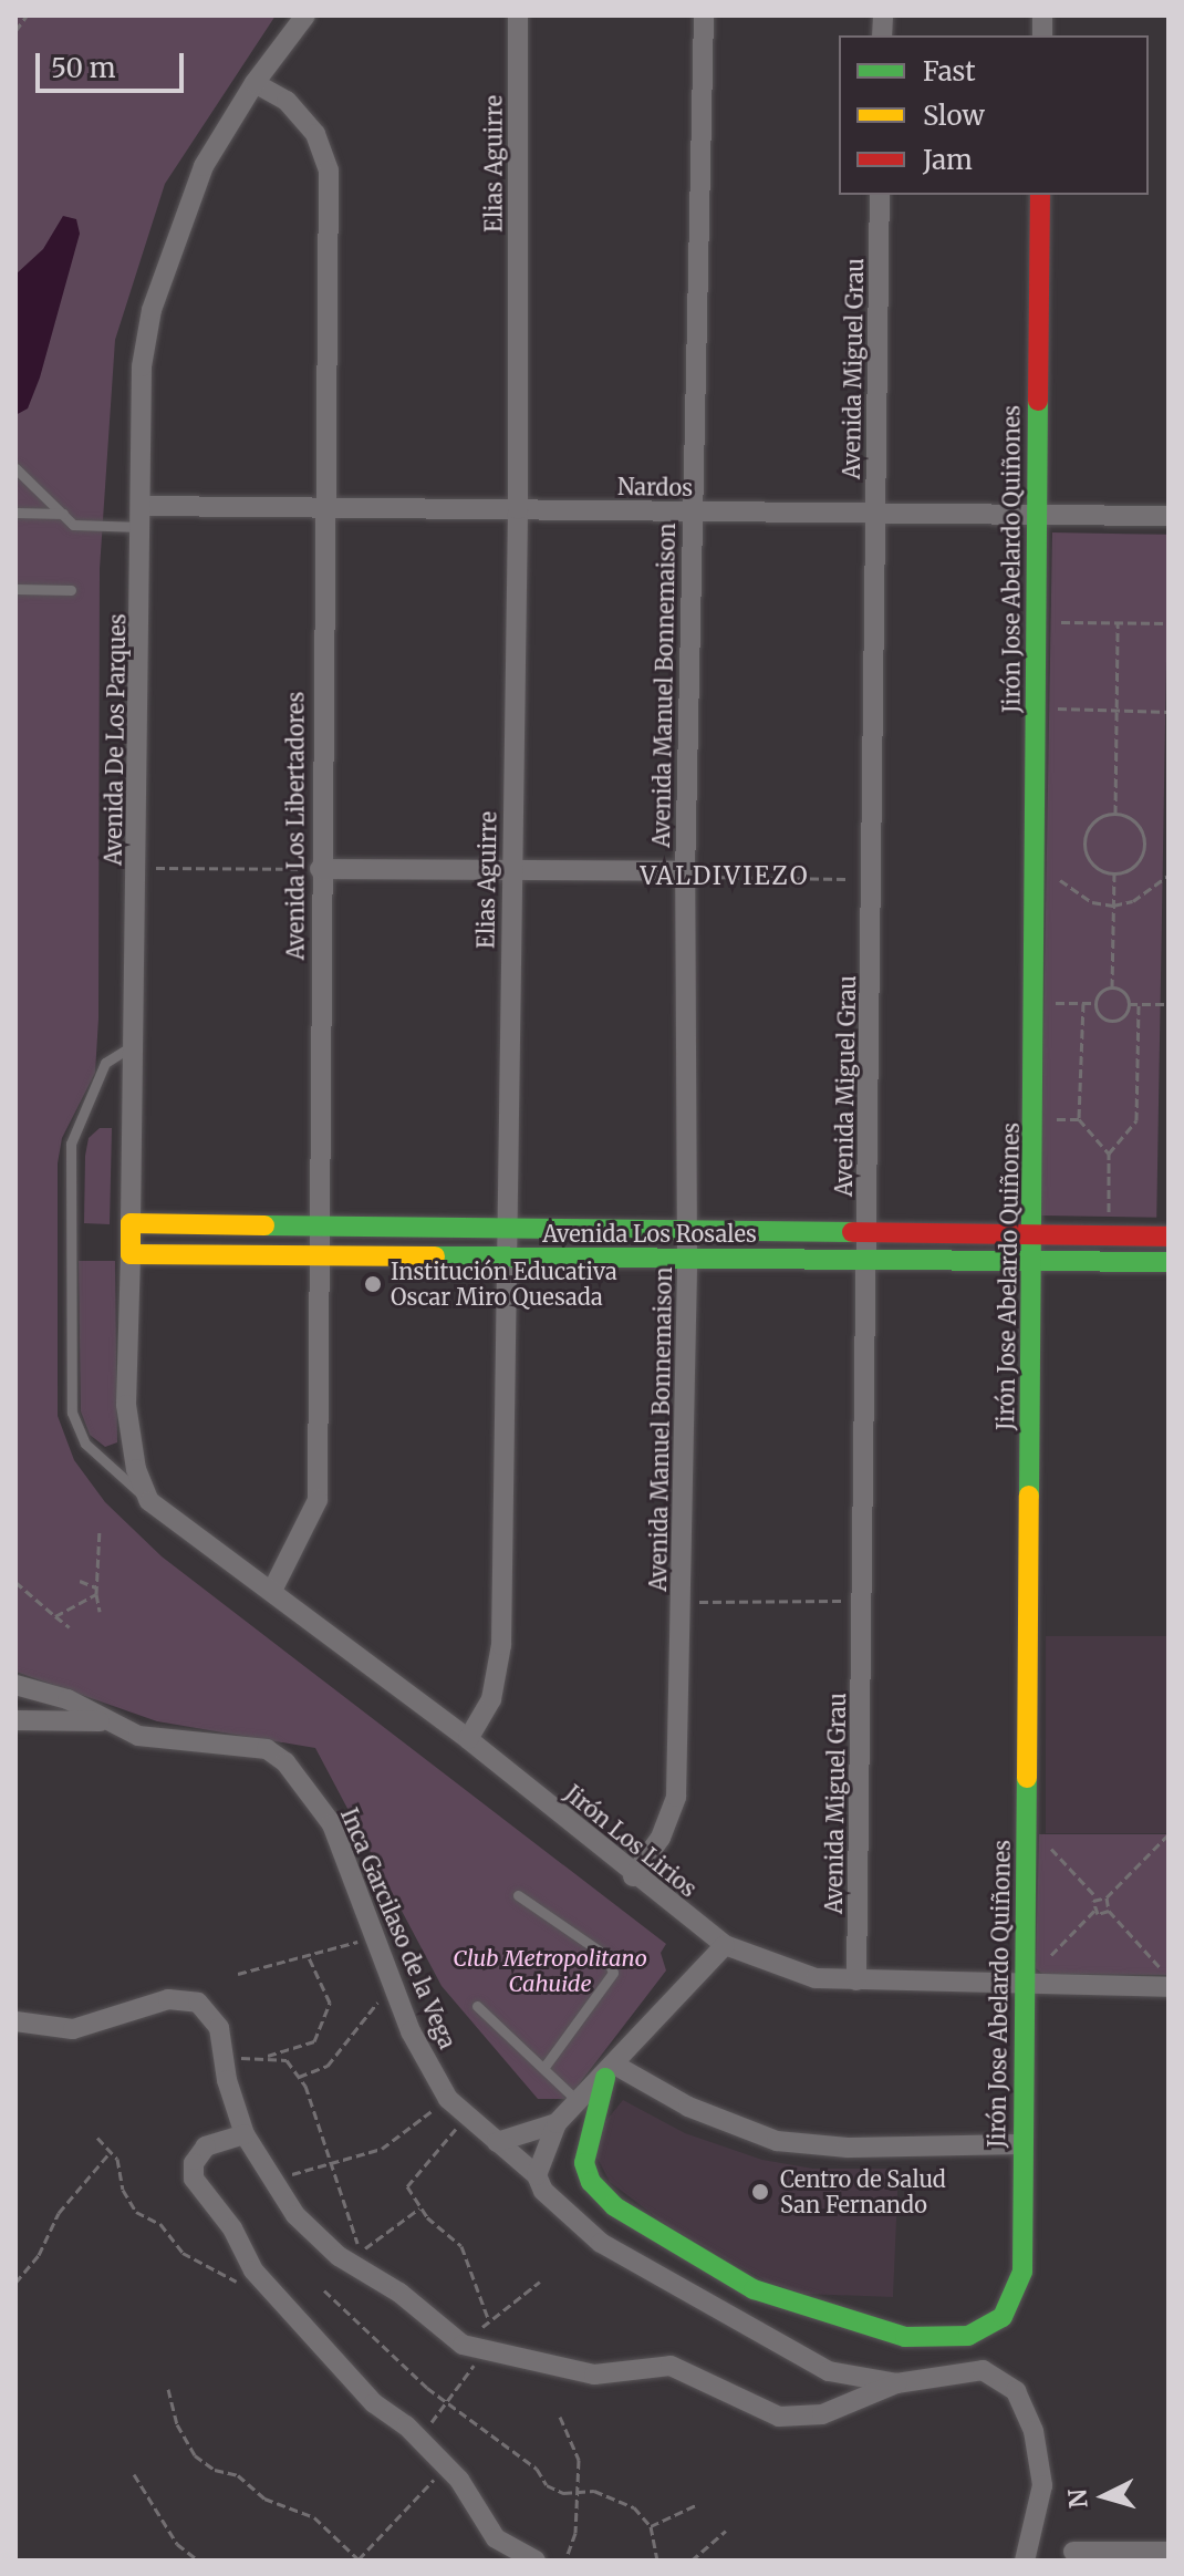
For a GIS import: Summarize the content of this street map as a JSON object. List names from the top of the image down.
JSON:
{
  "streets": {
    "street": [
      "Elias Aguirre",
      "Avenida Miguel Grau",
      "Nardos",
      "Jirón Jose Abelardo Quiñones",
      "Avenida Manuel Bonnemaison",
      "Avenida De Los Parques",
      "Avenida Los Libertadores",
      "Avenida Los Rosales",
      "Jirón Los Lirios",
      "Inca Garcilaso de la Vega"
    ]
  },
  "crossings": [
    ["Elias Aguirre", "Nardos"],
    ["Elias Aguirre", "Avenida Los Rosales"],
    ["Elias Aguirre", "Jirón Los Lirios"],
    ["Avenida Miguel Grau", "Nardos"],
    ["Avenida Miguel Grau", "Avenida Los Rosales"],
    ["Avenida Miguel Grau", "Jirón Los Lirios"],
    ["Nardos", "Jirón Jose Abelardo Quiñones"],
    ["Nardos", "Avenida Manuel Bonnemaison"],
    ["Nardos", "Avenida De Los Parques"],
    ["Nardos", "Avenida Los Libertadores"],
    ["Jirón Jose Abelardo Quiñones", "Avenida Los Rosales"],
    ["Jirón Jose Abelardo Quiñones", "Jirón Los Lirios"],
    ["Avenida Manuel Bonnemaison", "Avenida Los Rosales"],
    ["Avenida Manuel Bonnemaison", "Jirón Los Lirios"],
    ["Avenida De Los Parques", "Avenida Los Libertadores"],
    ["Avenida De Los Parques", "Avenida Los Rosales"],
    ["Avenida De Los Parques", "Jirón Los Lirios"],
    ["Avenida Los Libertadores", "Avenida Los Rosales"],
    ["Avenida Los Libertadores", "Jirón Los Lirios"]
  ],
  "districts": ["VALDIVIEZO"],
  "parks": ["Club Metropolitano Cahuide"],
  "places": ["Institución Educativa Oscar Miro Quesada", "Centro de Salud San Fernando"],
  "legend": ["Fast", "Slow", "Jam"],
  "scale_bar": "50 m",
  "north": "left"
}
